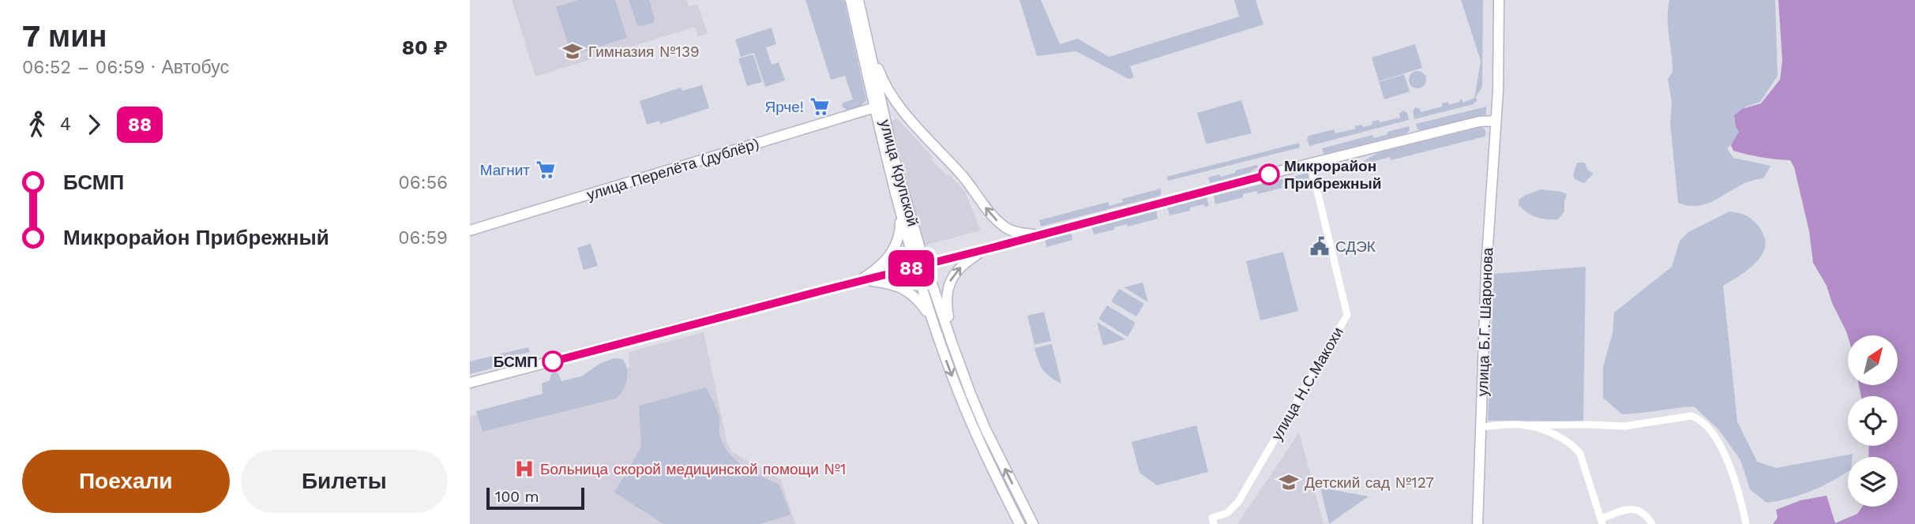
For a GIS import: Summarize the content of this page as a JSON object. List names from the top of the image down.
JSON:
{
  "streets": {
    "main road": ["улица Перелёта (дублёр)", "улица Крупской", "улица Б.Г. Шаронова"],
    "street": ["улица Н.С.Макохи"]
  },
  "crossings": [
    ["улица Перелёта (дублёр)", "улица Крупской"]
  ],
  "places": {
    "school or university": ["Гимназия №139", "Детский сад №127"],
    "supermarket": ["Ярче!", "Магнит"],
    "other": ["Микрорайон Прибрежный", "БСМП"],
    "public building": ["СДЭК"],
    "hospital": ["Больница скорой медицинской помощи №1"]
  },
  "lines": ["bus line 88"],
  "scale_bar": "100 m",
  "north": "top right",
  "page": {
    "heading": ["7 мин", "06:52 – 06:59 · Автобус", "80 ₽"],
    "on_map": "88",
    "legs": ["4", "88"],
    "list": [
      {
        "name": "БСМП",
        "value": "06:56"
      },
      {
        "name": "Микрорайон Прибрежный",
        "value": "06:59"
      }
    ],
    "buttons": ["Поехали", "Билеты"],
    "scale": "100 m"
  }
}
